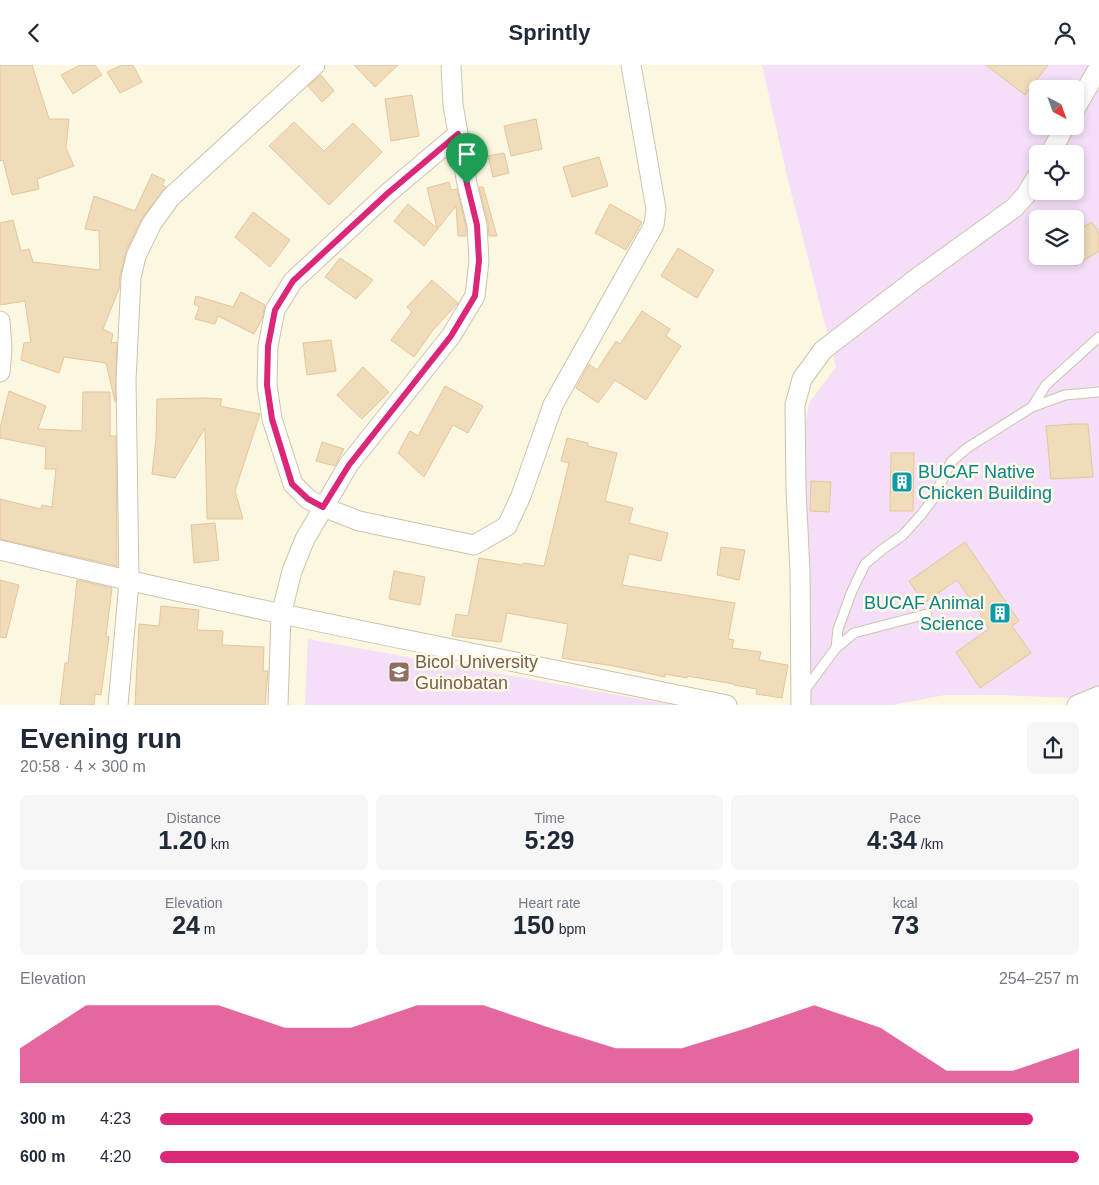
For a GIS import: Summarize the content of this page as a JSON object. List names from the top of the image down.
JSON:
{
  "places": {
    "building": ["BUCAF Native Chicken Building", "BUCAF Animal Science"],
    "school or university": ["Bicol University Guinobatan"]
  },
  "north": "bottom right",
  "page": {
    "header": "Sprintly",
    "heading": ["Evening run", "20:58 · 4 × 300 m"],
    "stats": [
      ["Distance", "1.20 km"],
      ["Time", "5:29"],
      ["Pace", "4:34 /km"],
      ["Elevation", "24 m"],
      ["Heart rate", "150 bpm"],
      ["kcal", "73"]
    ],
    "chart": ["Elevation", "254–257 m"],
    "list": [
      {
        "name": "300 m",
        "note": "4:23"
      },
      {
        "name": "600 m",
        "note": "4:20"
      }
    ]
  }
}
